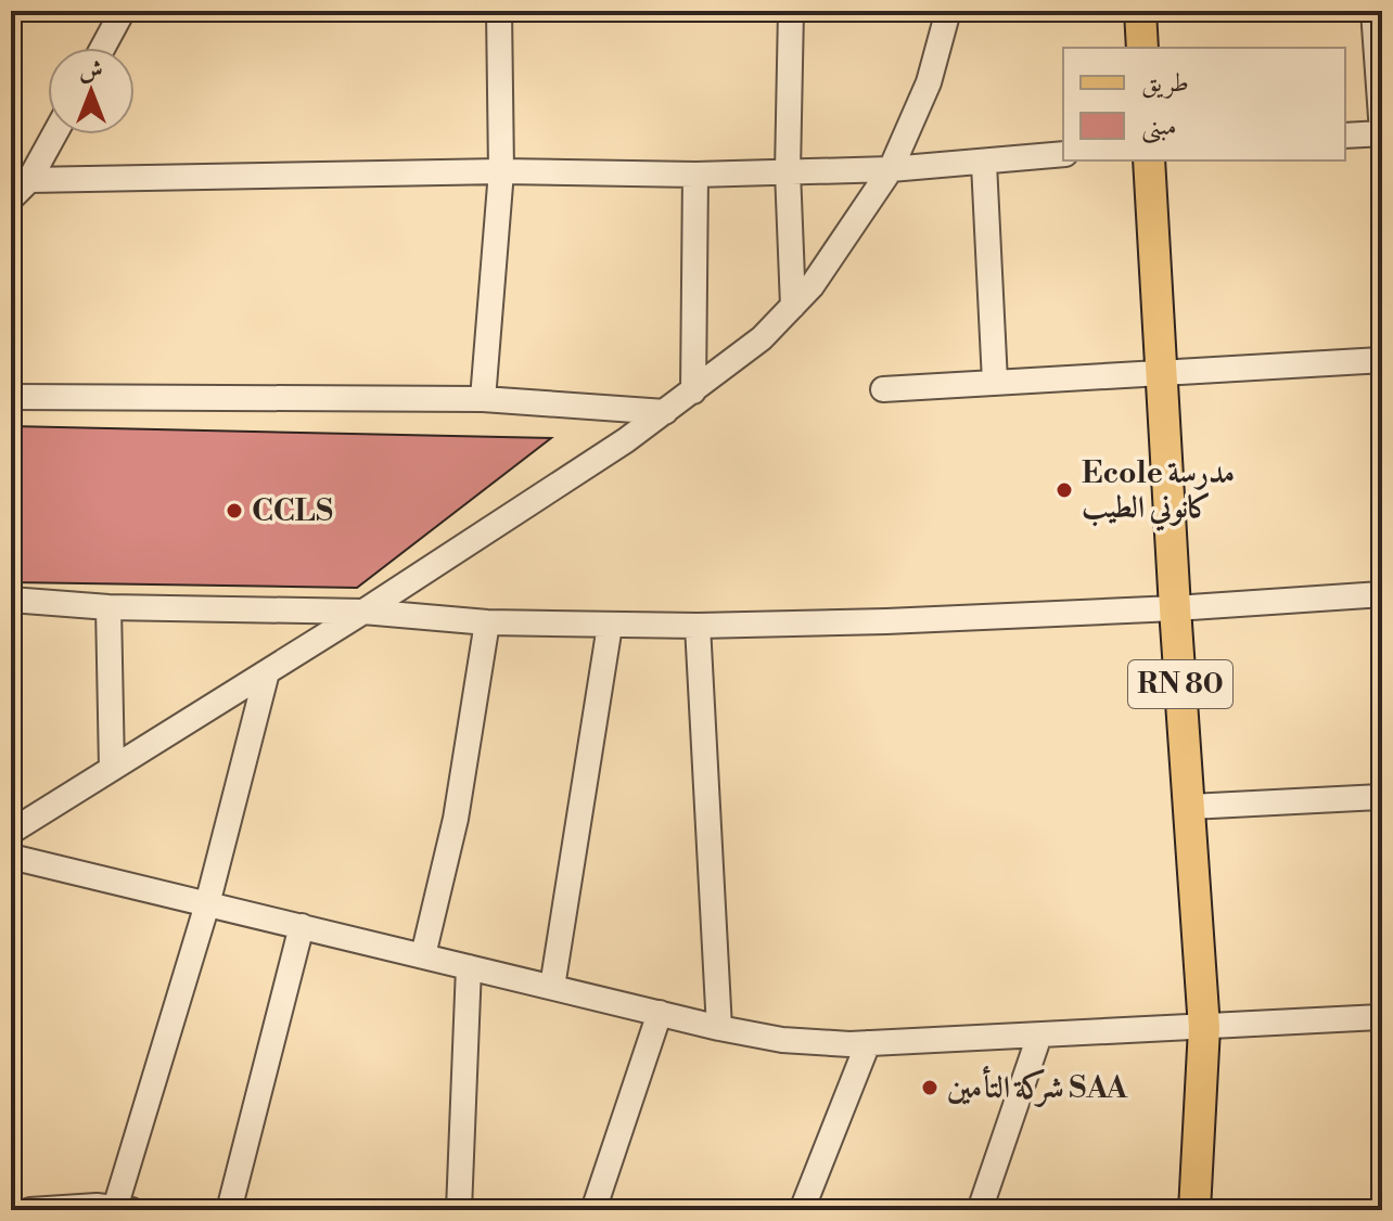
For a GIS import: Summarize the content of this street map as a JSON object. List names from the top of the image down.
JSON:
{
  "streets": {
    "main road": ["RN 80"]
  },
  "places": ["Ecole مدرسة كانوني الطيب", "CCLS", "شركة التأمين SAA"],
  "legend": ["طريق", "مبنى"],
  "north": "top"
}
